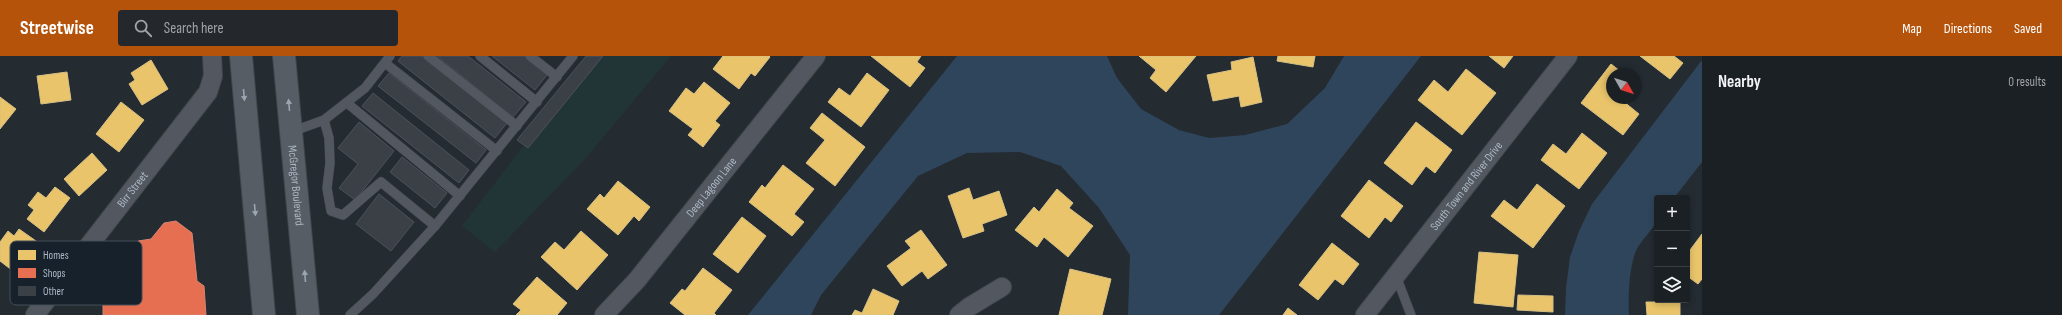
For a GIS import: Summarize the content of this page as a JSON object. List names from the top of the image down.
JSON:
{
  "streets": {
    "main road": ["McGregor Boulevard"],
    "street": ["South Town and River Drive", "Deep Lagoon Lane", "Birr Street"]
  },
  "legend": ["Homes", "Shops", "Other"],
  "north": "bottom right",
  "page": {
    "header": "Streetwise",
    "search": "Search here",
    "nav": ["Map", "Directions", "Saved"],
    "heading": ["Nearby", "0 results"],
    "map_buttons": ["+", "−"]
  }
}
